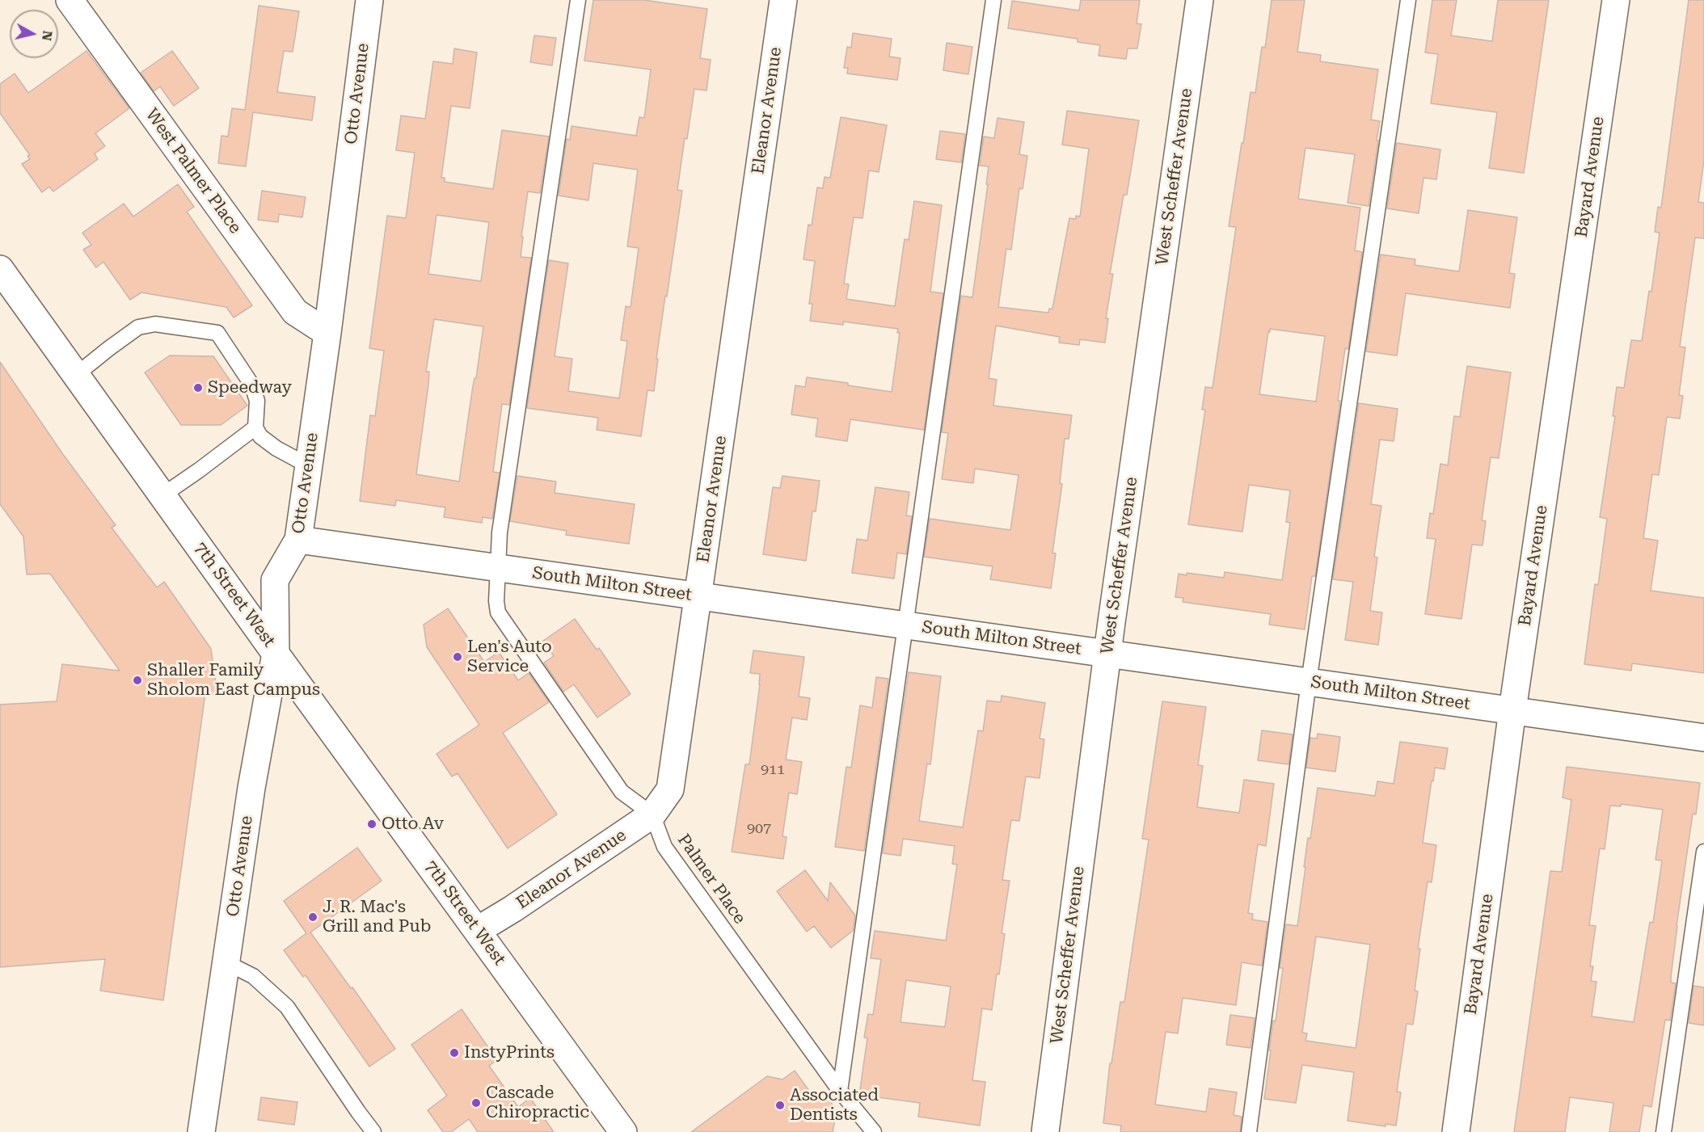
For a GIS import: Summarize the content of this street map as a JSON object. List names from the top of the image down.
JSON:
{
  "streets": {
    "street": [
      "Otto Avenue",
      "Eleanor Avenue",
      "West Palmer Place",
      "West Scheffer Avenue",
      "Bayard Avenue",
      "South Milton Street",
      "7th Street West"
    ],
    "lane": ["Palmer Place"]
  },
  "crossings": [
    ["Otto Avenue", "West Palmer Place"],
    ["Otto Avenue", "South Milton Street"],
    ["Otto Avenue", "7th Street West"],
    ["Eleanor Avenue", "South Milton Street"],
    ["Eleanor Avenue", "7th Street West"],
    ["Eleanor Avenue", "Palmer Place"],
    ["West Scheffer Avenue", "South Milton Street"],
    ["Bayard Avenue", "South Milton Street"]
  ],
  "places": [
    "Speedway",
    "Len's Auto Service",
    "Shaller Family Sholom East Campus",
    "Otto Av",
    "J. R. Mac's Grill and Pub",
    "InstyPrints",
    "Cascade Chiropractic",
    "Associated Dentists"
  ],
  "house_numbers": ["911", "907"],
  "north": "right"
}
